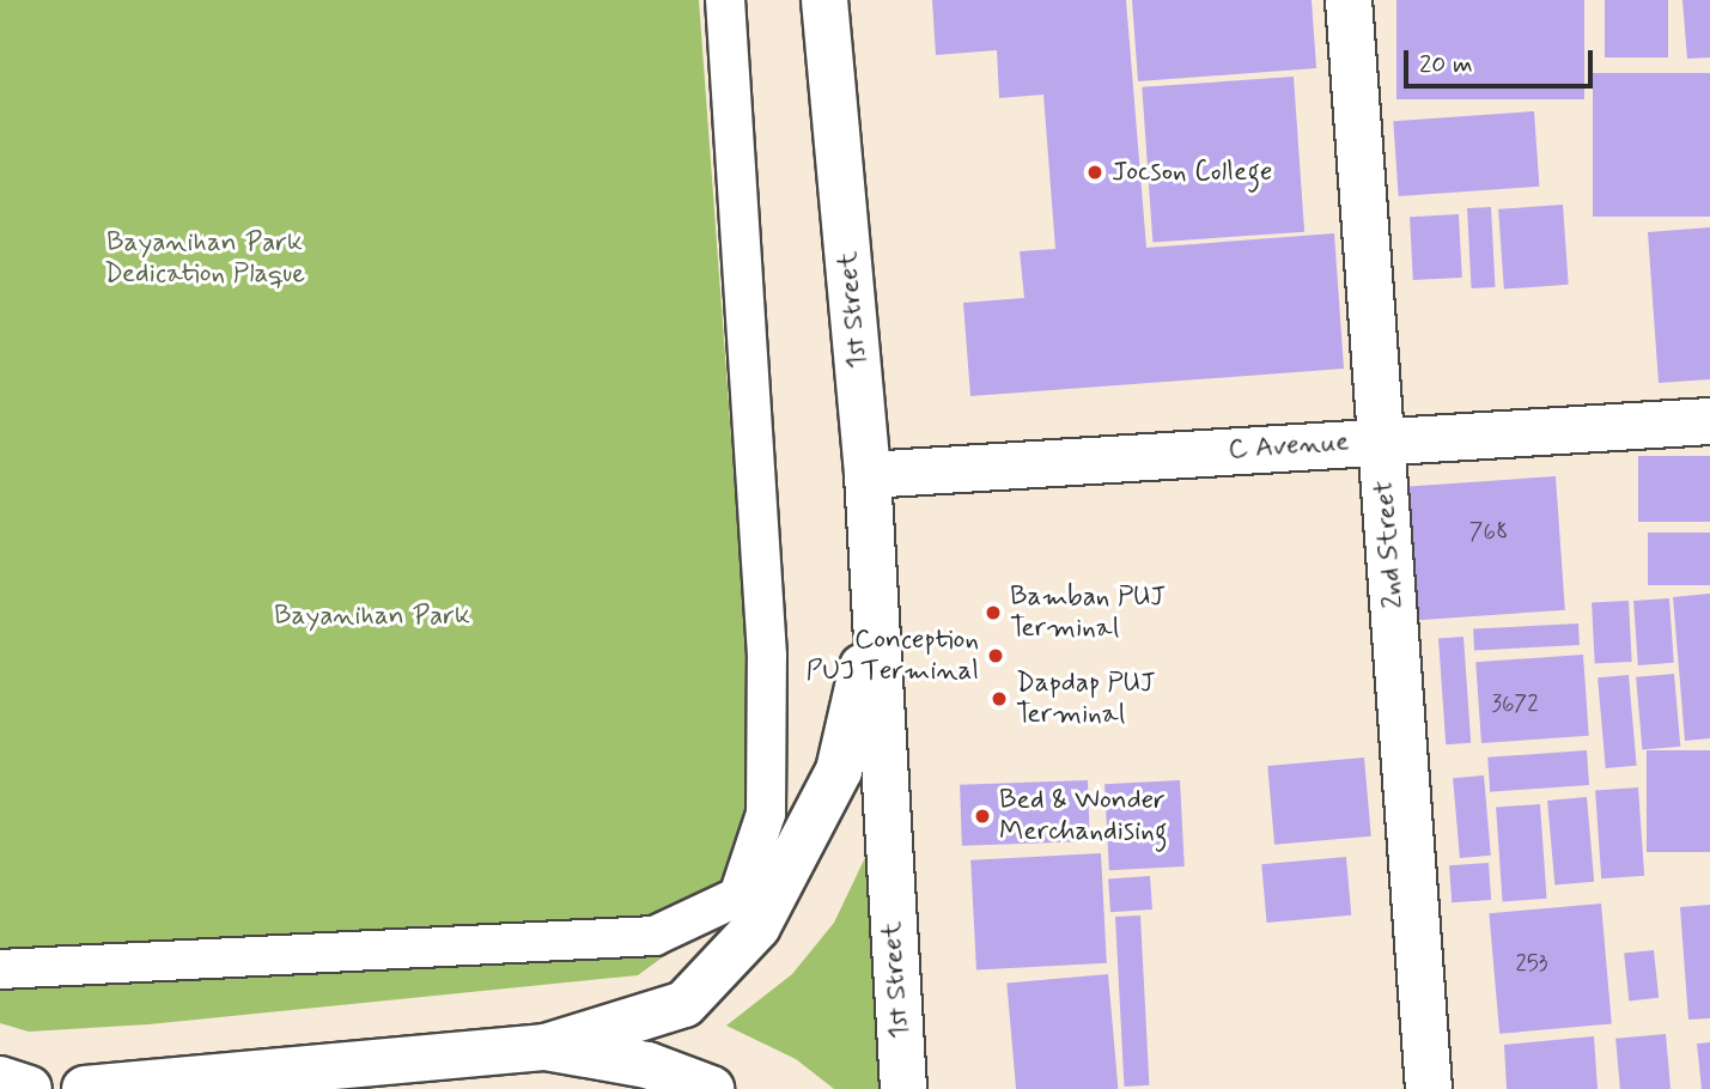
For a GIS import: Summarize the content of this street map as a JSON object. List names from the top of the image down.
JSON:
{
  "streets": {
    "main road": ["1st Street", "C Avenue", "2nd Street"]
  },
  "crossings": [
    ["1st Street", "C Avenue"],
    ["C Avenue", "2nd Street"]
  ],
  "parks": ["Bayanihan Park Dedication Plaque", "Bayanihan Park"],
  "places": [
    "Jocson College",
    "Bamban PUJ Terminal",
    "Conception PUJ Terminal",
    "Dapdap PUJ Terminal",
    "Bed & Wonder Merchandising"
  ],
  "house_numbers": ["768", "3672", "253"],
  "scale_bar": "20 m"
}
